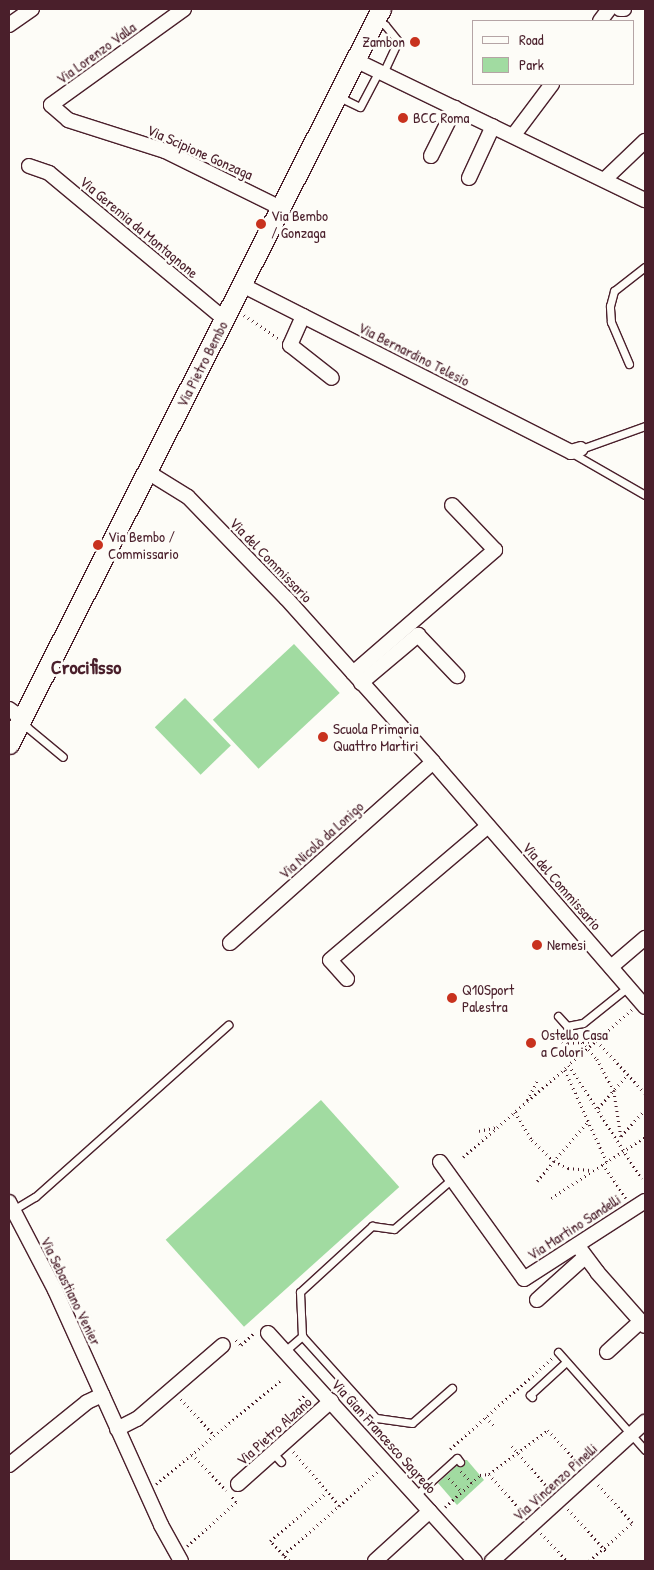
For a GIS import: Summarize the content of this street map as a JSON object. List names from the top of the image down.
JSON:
{
  "streets": {
    "main road": ["Via Pietro Bembo"],
    "street": [
      "Via Lorenzo Valla",
      "Via Scipione Gonzaga",
      "Via Geremia da Montagnone",
      "Via Bernardino Telesio",
      "Via del Commissario",
      "Via Nicolò da Lonigo",
      "Via Martino Sandelli",
      "Via Sebastiano Venier",
      "Via Pietro Alzano",
      "Via Gian Francesco Sagredo",
      "Via Vincenzo Pinelli"
    ]
  },
  "crossings": [
    ["Via Lorenzo Valla", "Via Scipione Gonzaga"],
    ["Via Scipione Gonzaga", "Via Pietro Bembo"],
    ["Via Geremia da Montagnone", "Via Pietro Bembo"],
    ["Via Bernardino Telesio", "Via Pietro Bembo"],
    ["Via Pietro Bembo", "Via del Commissario"],
    ["Via del Commissario", "Via Nicolò da Lonigo"],
    ["Via Pietro Alzano", "Via Gian Francesco Sagredo"]
  ],
  "districts": ["Crocifisso"],
  "places": [
    "Zambon",
    "BCC Roma",
    "Via Bembo / Gonzaga",
    "Via Bembo / Commissario",
    "Scuola Primaria Quattro Martiri",
    "Nemesi",
    "Q10Sport Palestra",
    "Ostello Casa a Colori"
  ],
  "legend": ["Road", "Park"]
}
